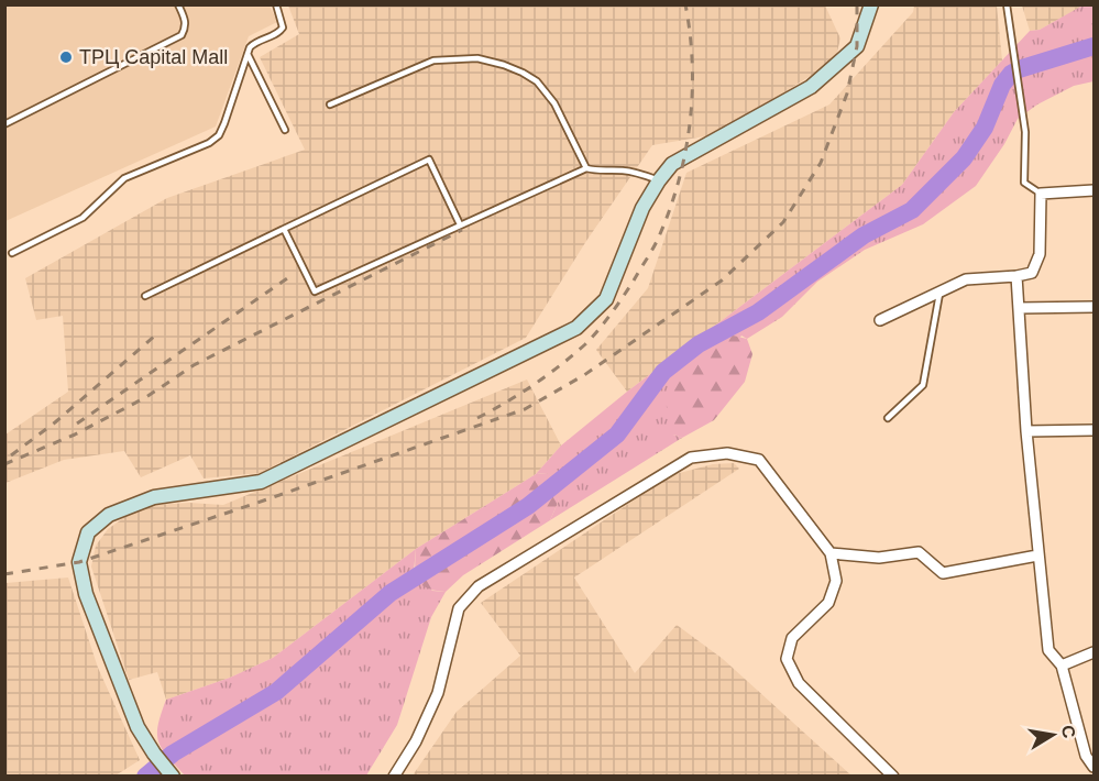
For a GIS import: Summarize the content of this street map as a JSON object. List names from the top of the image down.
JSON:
{
  "places": ["ТРЦ Capital Mall"],
  "north": "right"
}
